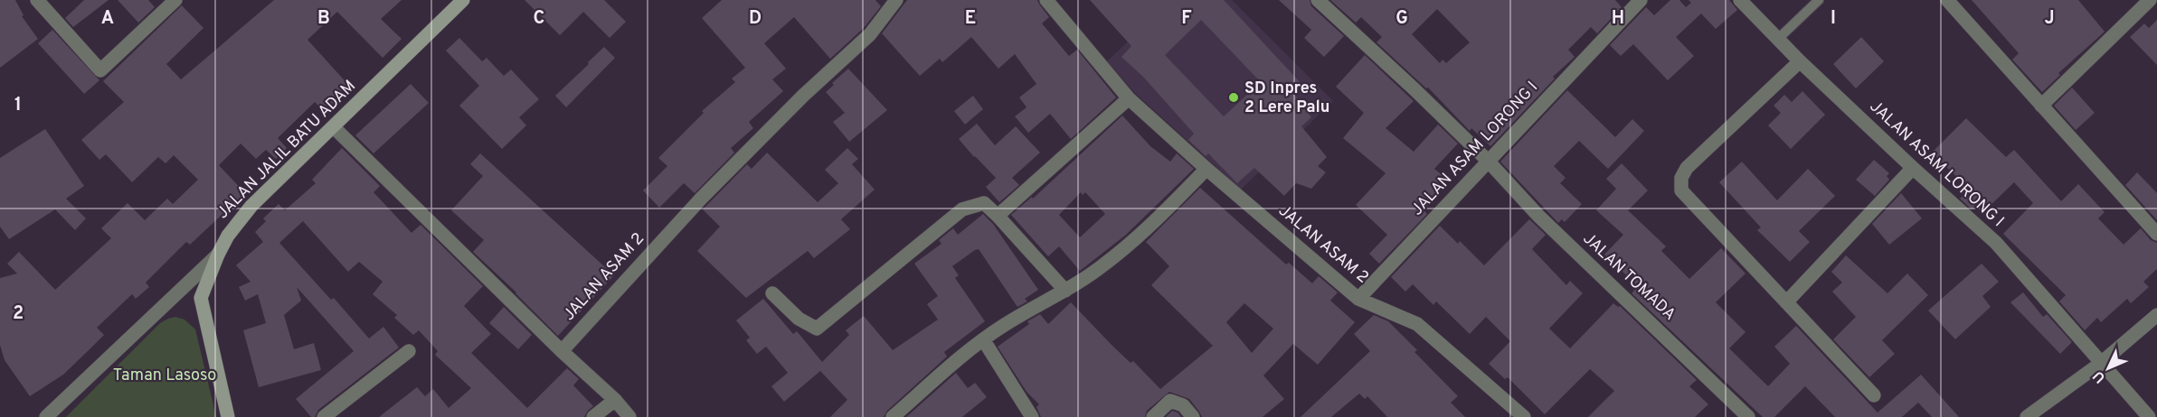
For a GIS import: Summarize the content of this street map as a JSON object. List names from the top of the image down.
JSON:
{
  "streets": {
    "street": [
      "JALAN ASAM LORONG I",
      "JALAN JALIL BATU ADAM",
      "JALAN ASAM 2",
      "JALAN TOMADA"
    ]
  },
  "crossings": [
    ["JALAN ASAM LORONG I", "JALAN ASAM 2"],
    ["JALAN ASAM LORONG I", "JALAN TOMADA"]
  ],
  "parks": ["Taman Lasoso"],
  "places": ["SD Inpres 2 Lere Palu"],
  "north": "bottom left",
  "grid": {
    "columns": [
      "A",
      "B",
      "C",
      "D",
      "E",
      "F",
      "G",
      "H",
      "I",
      "J"
    ],
    "rows": ["1", "2"]
  }
}
